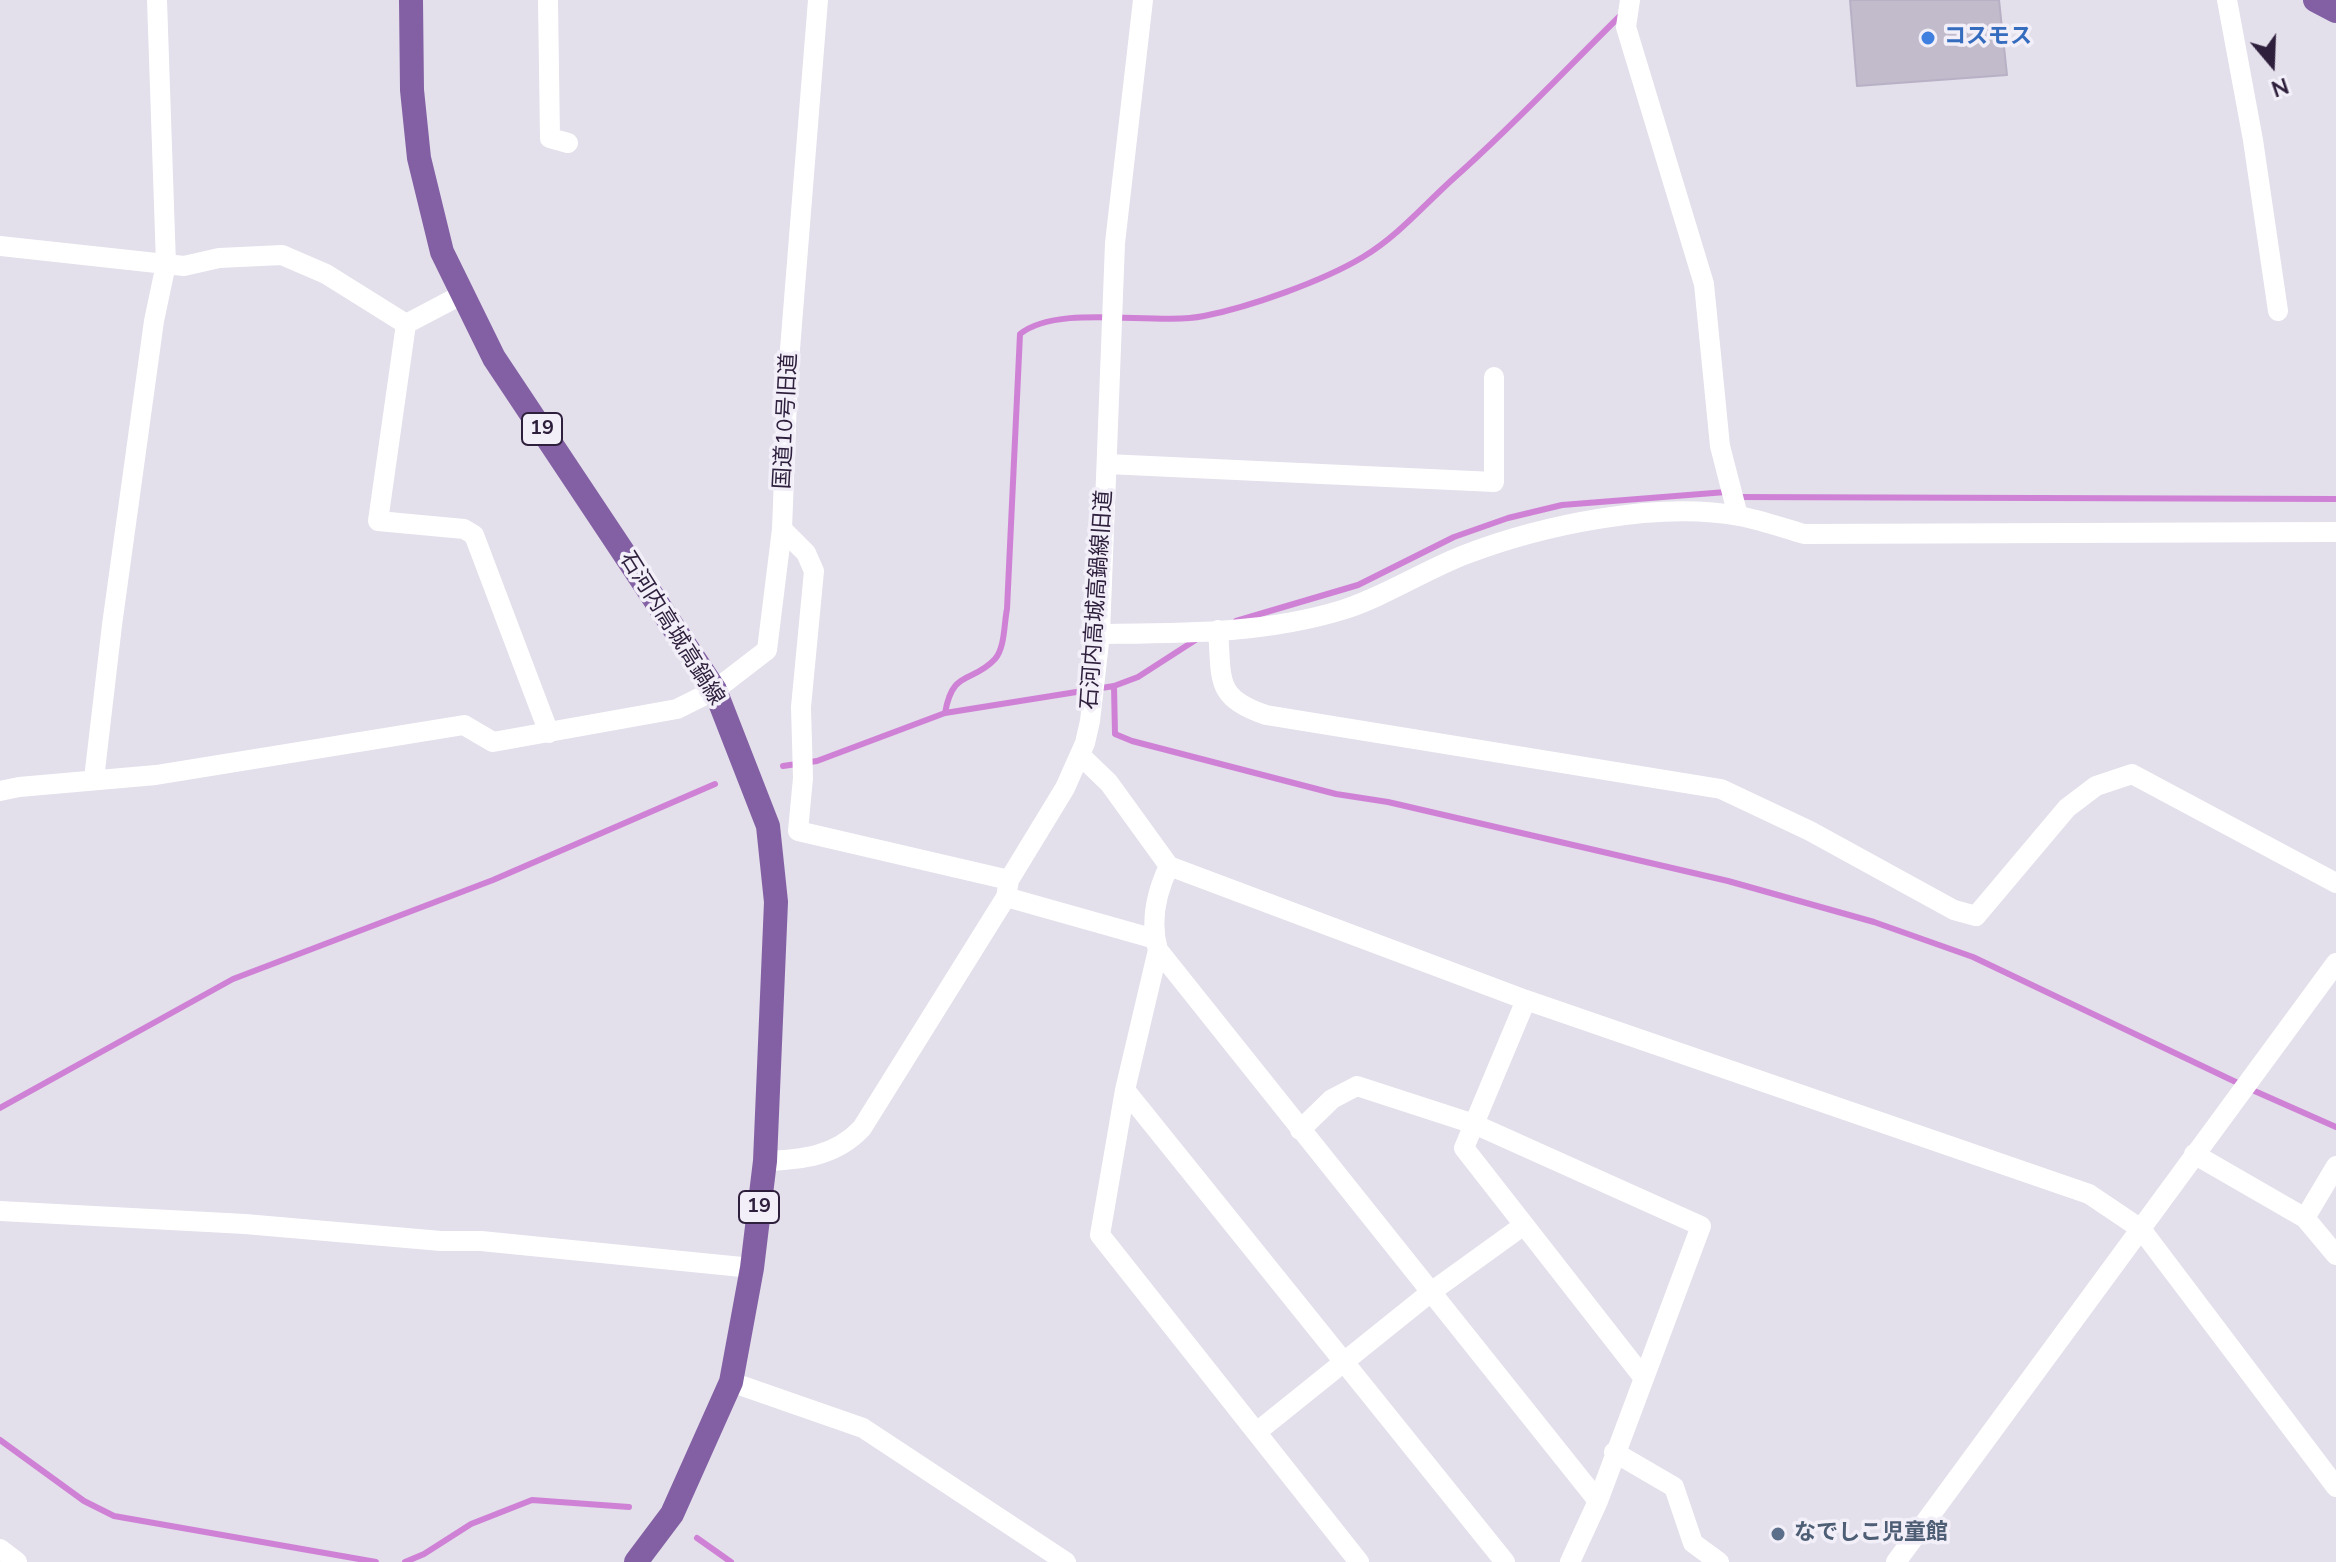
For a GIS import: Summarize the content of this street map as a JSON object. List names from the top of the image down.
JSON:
{
  "streets": {
    "main road": ["19", "石河内高城高鍋線"],
    "street": ["国道10号旧道", "石河内高城高鍋線旧道"]
  },
  "crossings": [
    ["国道10号旧道", "石河内高城高鍋線"],
    ["石河内高城高鍋線旧道", "石河内高城高鍋線"]
  ],
  "places": ["コスモス", "なでしこ児童館"],
  "north": "bottom"
}
